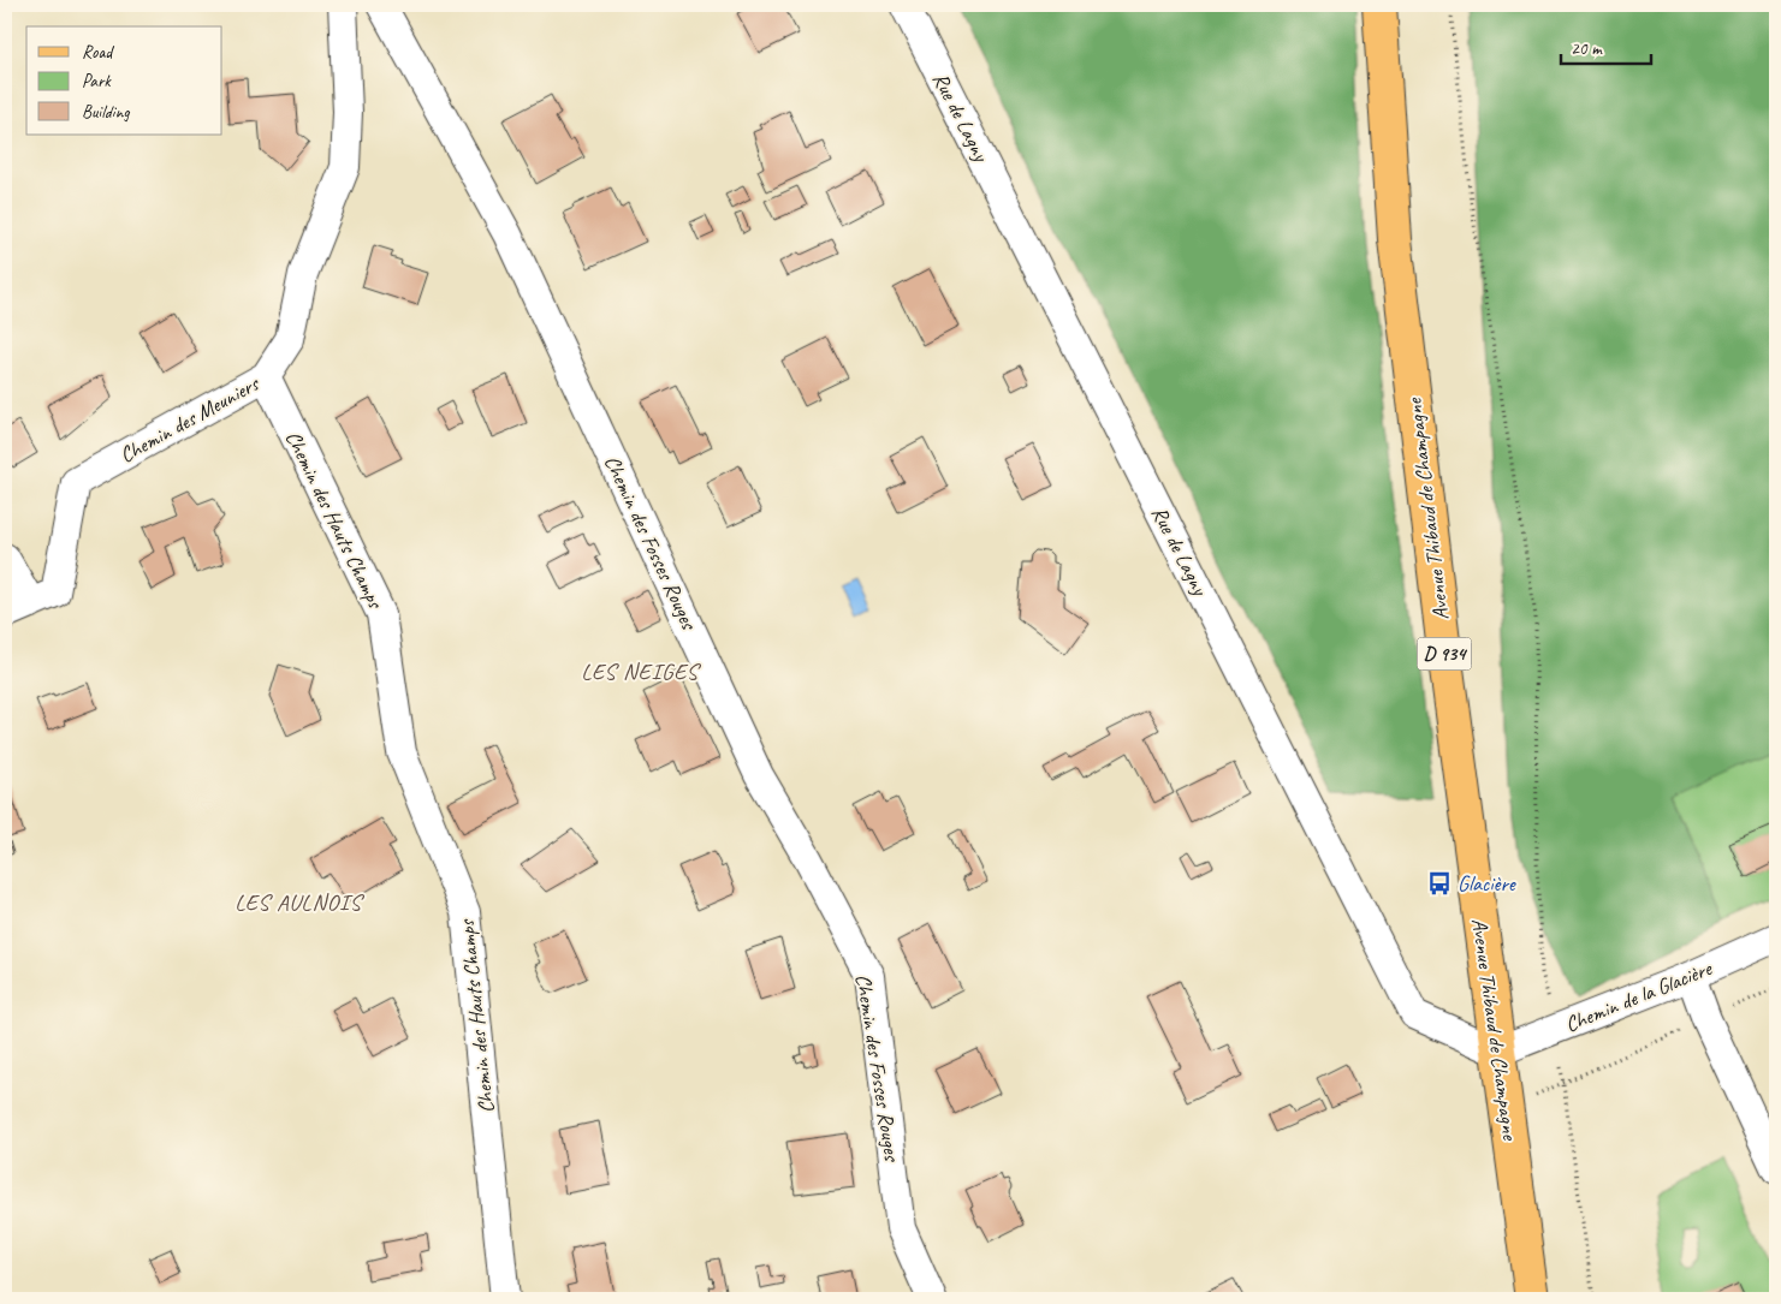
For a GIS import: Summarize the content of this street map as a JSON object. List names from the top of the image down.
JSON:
{
  "streets": {
    "main road": ["Avenue Thibaud de Champagne", "D 934"],
    "street": [
      "Rue de Lagny",
      "Chemin des Meuniers",
      "Chemin des Hauts Champs",
      "Chemin des Fosses Rouges",
      "Chemin de la Glacière"
    ]
  },
  "crossings": [
    ["Rue de Lagny", "Avenue Thibaud de Champagne"],
    ["Rue de Lagny", "Chemin de la Glacière"],
    ["Chemin des Meuniers", "Chemin des Hauts Champs"],
    ["Avenue Thibaud de Champagne", "Chemin de la Glacière"]
  ],
  "districts": ["LES NEIGES", "LES AULNOIS"],
  "places": {
    "bus stop": ["Glacière"]
  },
  "legend": ["Road", "Park", "Building"],
  "scale_bar": "20 m"
}
